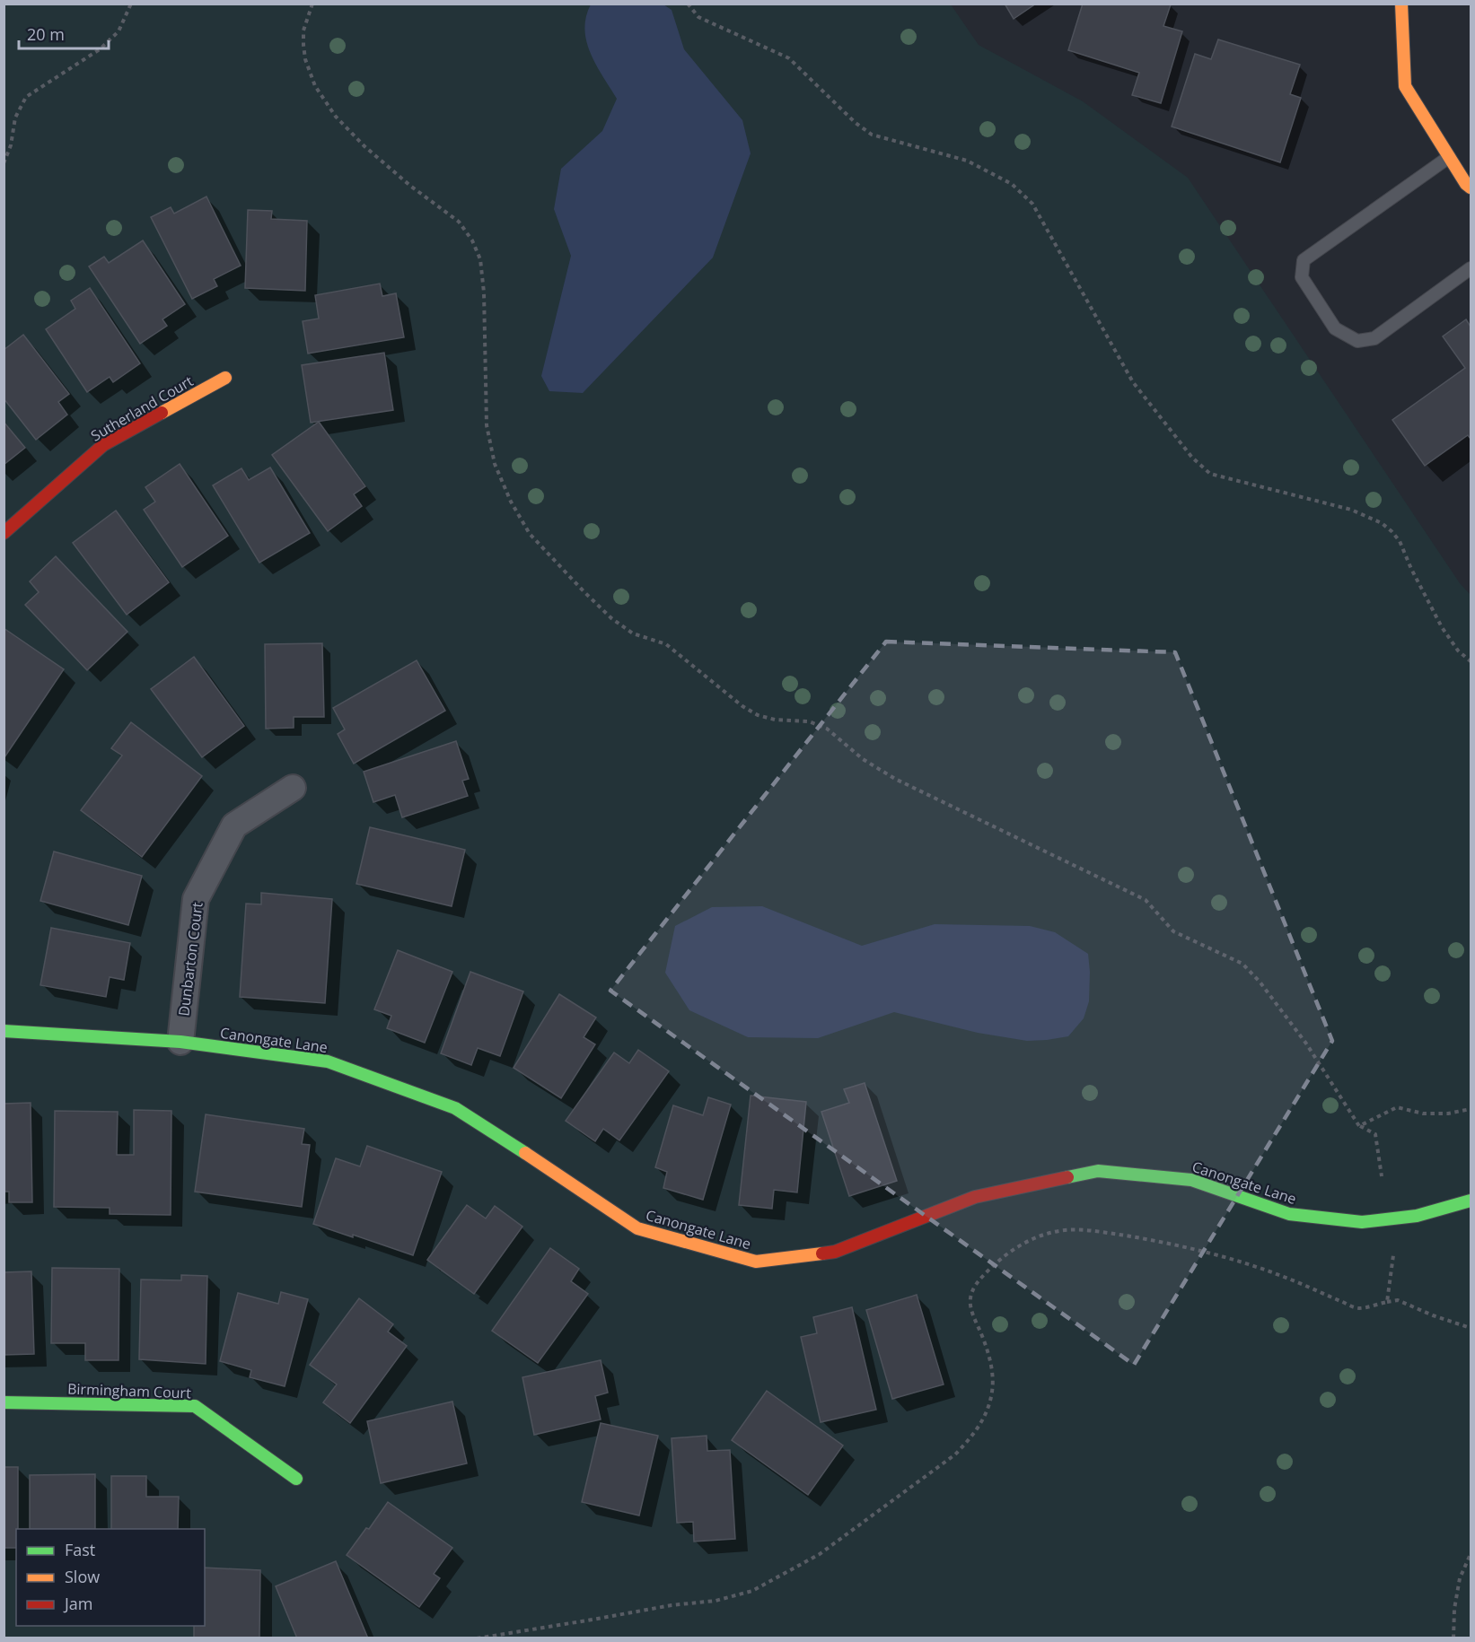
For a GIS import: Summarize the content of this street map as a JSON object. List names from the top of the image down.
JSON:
{
  "streets": {
    "street": [
      "Sutherland Court",
      "Dunbarton Court",
      "Canongate Lane",
      "Birmingham Court"
    ]
  },
  "crossings": [
    ["Dunbarton Court", "Canongate Lane"]
  ],
  "legend": ["Fast", "Slow", "Jam"],
  "scale_bar": "20 m"
}
